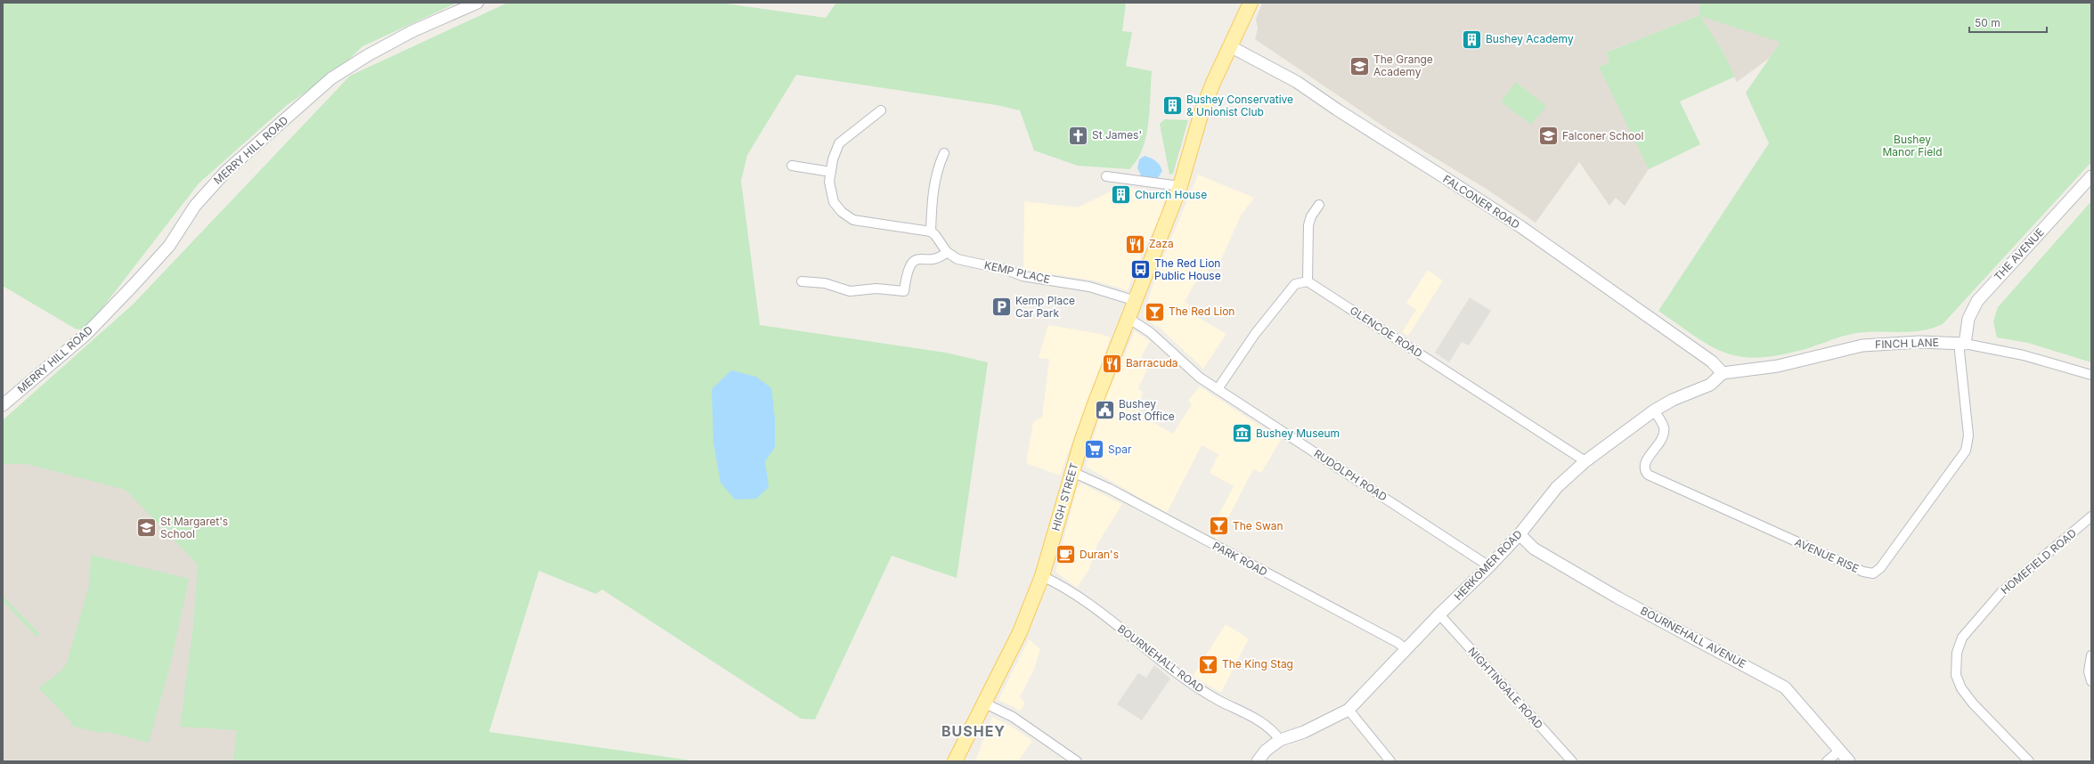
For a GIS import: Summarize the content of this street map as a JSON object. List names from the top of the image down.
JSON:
{
  "streets": {
    "main road": ["HIGH STREET"],
    "street": [
      "MERRY HILL ROAD",
      "FALCONER ROAD",
      "THE AVENUE",
      "KEMP PLACE",
      "GLENCOE ROAD",
      "FINCH LANE",
      "RUDOLPH ROAD",
      "AVENUE RISE",
      "PARK ROAD",
      "HOMEFIELD ROAD",
      "HERKOMER ROAD",
      "BOURNEHALL AVENUE",
      "BOURNEHALL ROAD",
      "NIGHTINGALE ROAD"
    ]
  },
  "crossings": [
    ["FALCONER ROAD", "FINCH LANE"],
    ["FALCONER ROAD", "HIGH STREET"],
    ["FALCONER ROAD", "HERKOMER ROAD"],
    ["THE AVENUE", "FINCH LANE"],
    ["THE AVENUE", "AVENUE RISE"],
    ["KEMP PLACE", "HIGH STREET"],
    ["GLENCOE ROAD", "HERKOMER ROAD"],
    ["FINCH LANE", "AVENUE RISE"],
    ["FINCH LANE", "HERKOMER ROAD"],
    ["RUDOLPH ROAD", "HIGH STREET"],
    ["RUDOLPH ROAD", "HERKOMER ROAD"],
    ["HIGH STREET", "PARK ROAD"],
    ["HIGH STREET", "BOURNEHALL ROAD"],
    ["AVENUE RISE", "HERKOMER ROAD"],
    ["PARK ROAD", "HERKOMER ROAD"],
    ["HERKOMER ROAD", "BOURNEHALL AVENUE"],
    ["HERKOMER ROAD", "BOURNEHALL ROAD"],
    ["HERKOMER ROAD", "NIGHTINGALE ROAD"]
  ],
  "districts": ["BUSHEY"],
  "parks": ["Bushey Manor Field"],
  "places": {
    "building": ["Bushey Academy", "Bushey Conservative & Unionist Club", "Church House"],
    "school or university": ["The Grange Academy", "Falconer School", "St Margaret's School"],
    "church": ["St James'"],
    "restaurant": ["Zaza", "Barracuda"],
    "bus stop": ["The Red Lion Public House"],
    "parking": ["Kemp Place Car Park"],
    "bar": ["The Red Lion", "The Swan", "The King Stag"],
    "public building": ["Bushey Post Office"],
    "museum": ["Bushey Museum"],
    "supermarket": ["Spar"],
    "cafe": ["Duran's"]
  },
  "scale_bar": "50 m"
}
